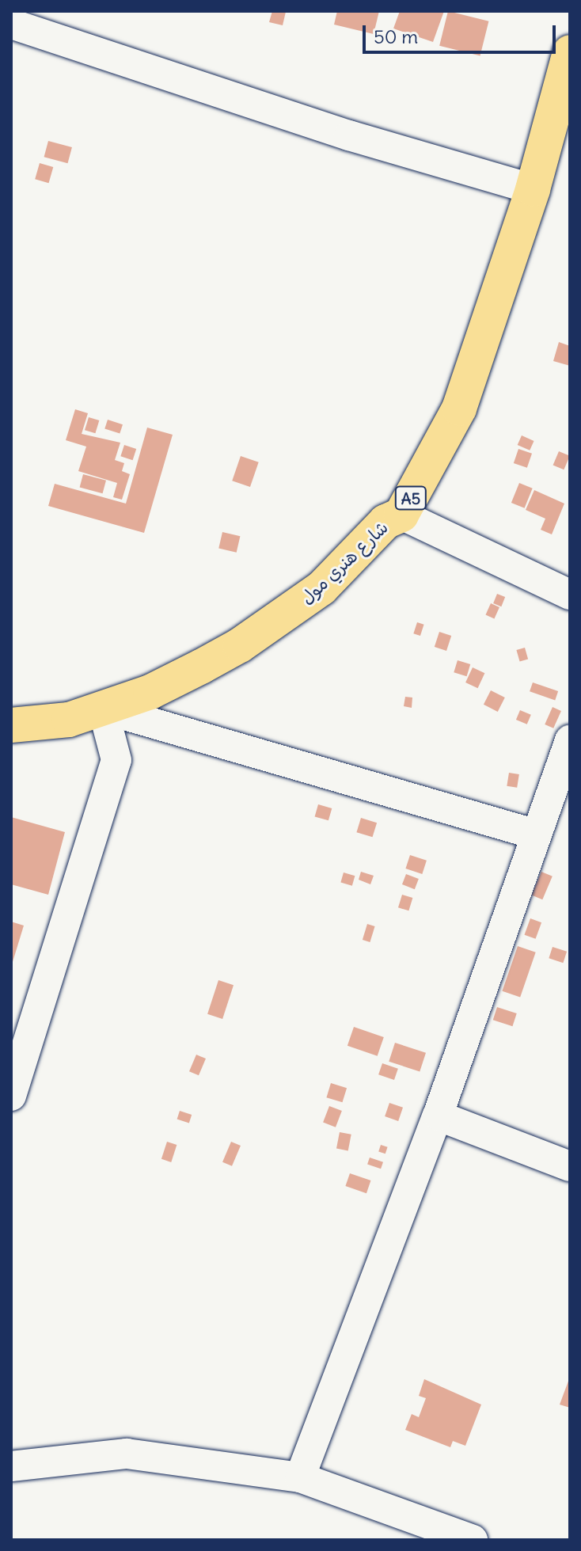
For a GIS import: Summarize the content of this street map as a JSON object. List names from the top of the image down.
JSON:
{
  "streets": {
    "highway": ["A5", "شارع هنري مول"]
  },
  "scale_bar": "50 m"
}
